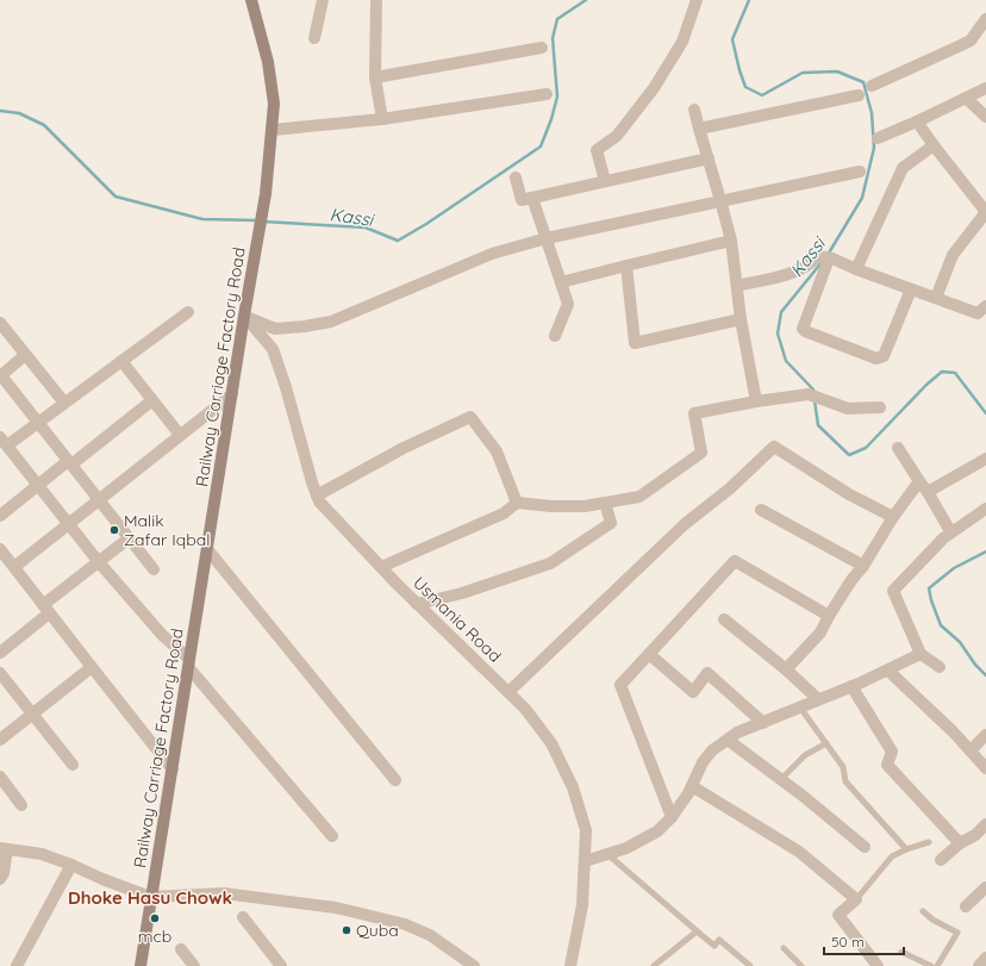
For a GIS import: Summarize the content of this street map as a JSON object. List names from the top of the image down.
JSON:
{
  "streets": {
    "main road": ["Railway Carriage Factory Road"],
    "street": ["Usmania Road"]
  },
  "crossings": [
    ["Railway Carriage Factory Road", "Usmania Road"]
  ],
  "districts": ["Dhoke Hasu Chowk"],
  "water": ["Kassi"],
  "places": ["Malik Zafar Iqbal", "mcb", "Quba"],
  "scale_bar": "50 m"
}
